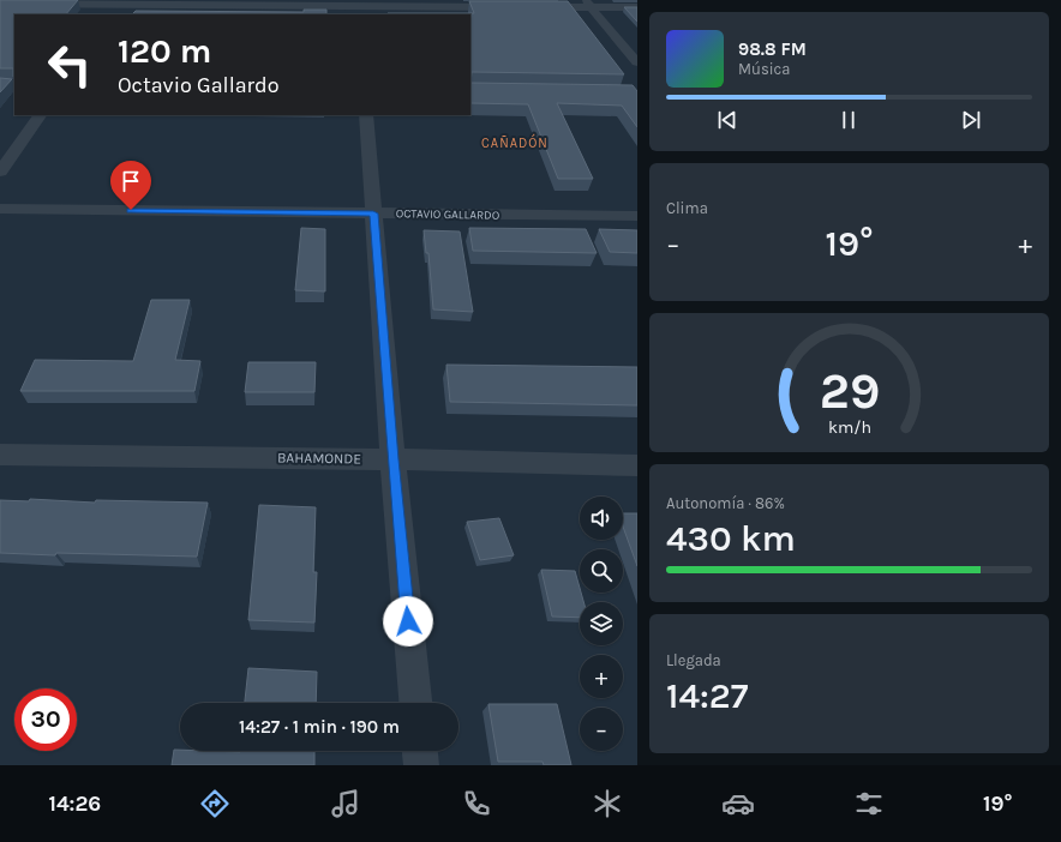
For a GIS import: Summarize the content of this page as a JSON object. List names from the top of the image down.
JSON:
{
  "streets": {
    "street": ["OCTAVIO GALLARDO", "BAHAMONDE"]
  },
  "districts": ["CAÑADÓN"],
  "page": {
    "turn": ["120 m", "Octavio Gallardo"],
    "song": ["98.8 FM", "Música"],
    "tile": [
      "Clima",
      ["Autonomía · 86%", "430 km"],
      ["Llegada", "14:27"]
    ],
    "heat": ["−", "19°", "+"],
    "map_buttons": ["+", "−"],
    "limit": "30",
    "trip": "14:27 · 1 min · 190 m",
    "tabs": ["14:26", "19°"],
    "gauge": ["29", "km/h"]
  }
}
